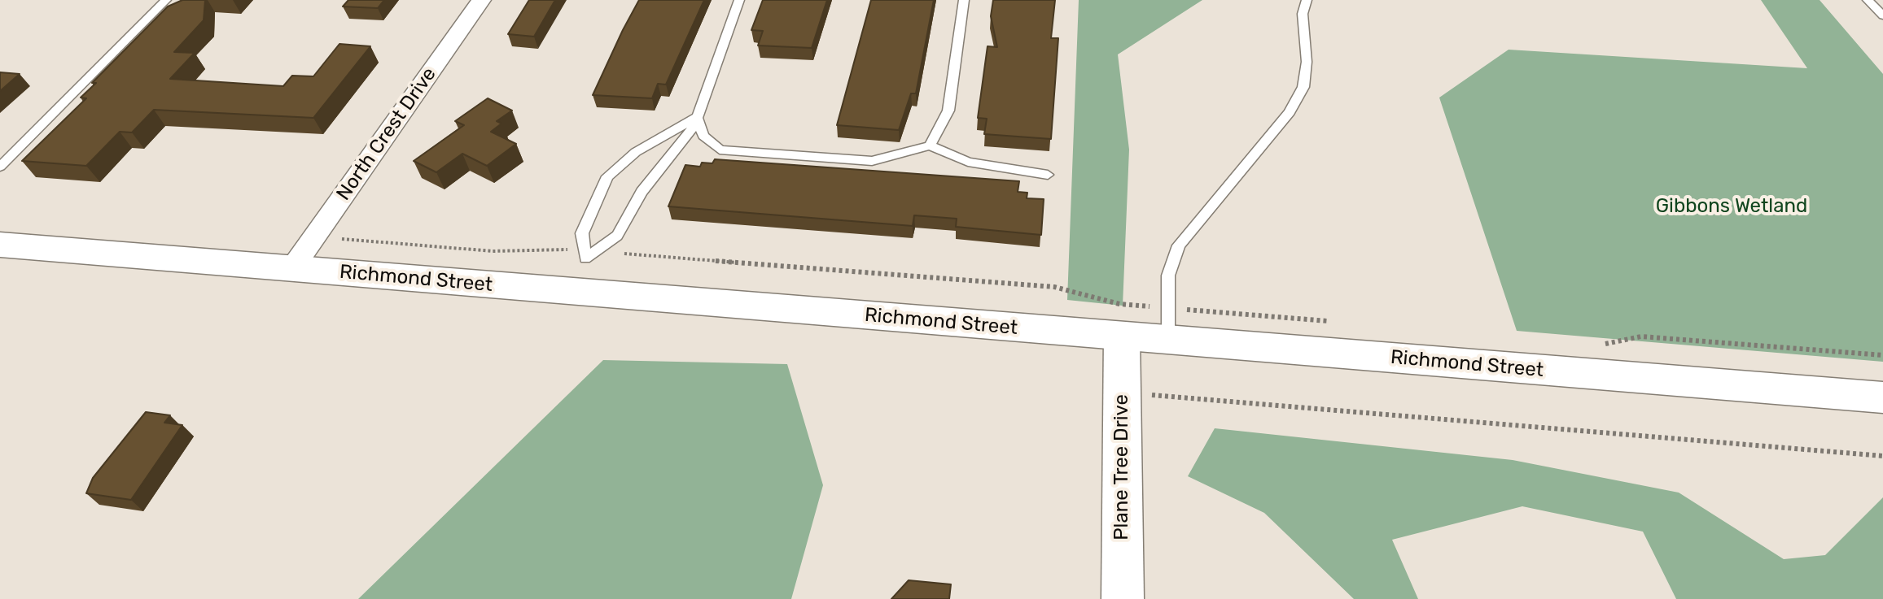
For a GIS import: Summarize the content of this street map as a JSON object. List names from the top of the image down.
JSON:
{
  "streets": {
    "main road": ["Richmond Street"],
    "street": ["North Crest Drive", "Plane Tree Drive"]
  },
  "crossings": [
    ["North Crest Drive", "Richmond Street"],
    ["Richmond Street", "Plane Tree Drive"]
  ],
  "parks": ["Gibbons Wetland"]
}
